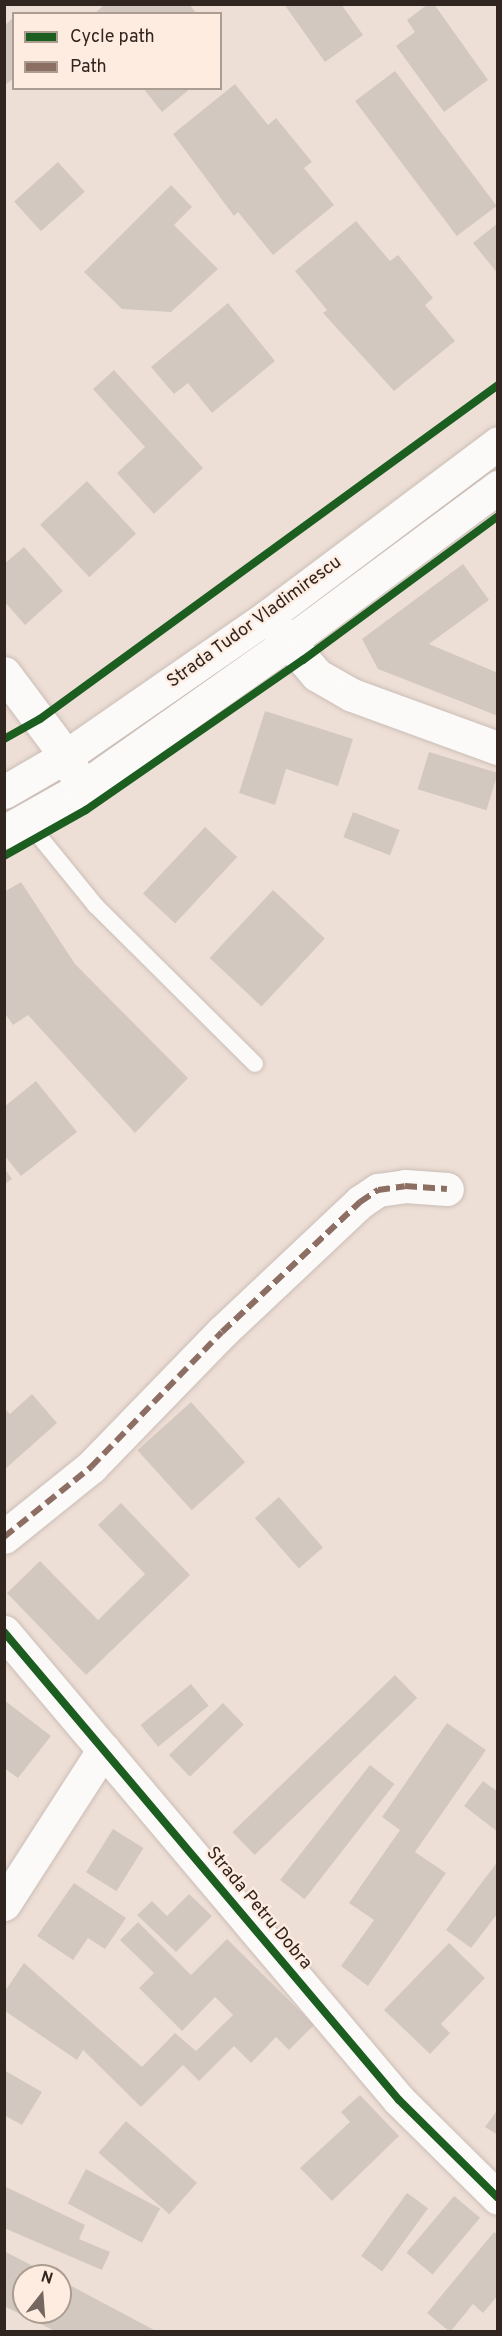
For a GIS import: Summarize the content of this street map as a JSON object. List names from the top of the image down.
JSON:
{
  "streets": {
    "street": ["Strada Tudor Vladimirescu", "Strada Petru Dobra"]
  },
  "legend": ["Cycle path", "Path"],
  "north": "top"
}
